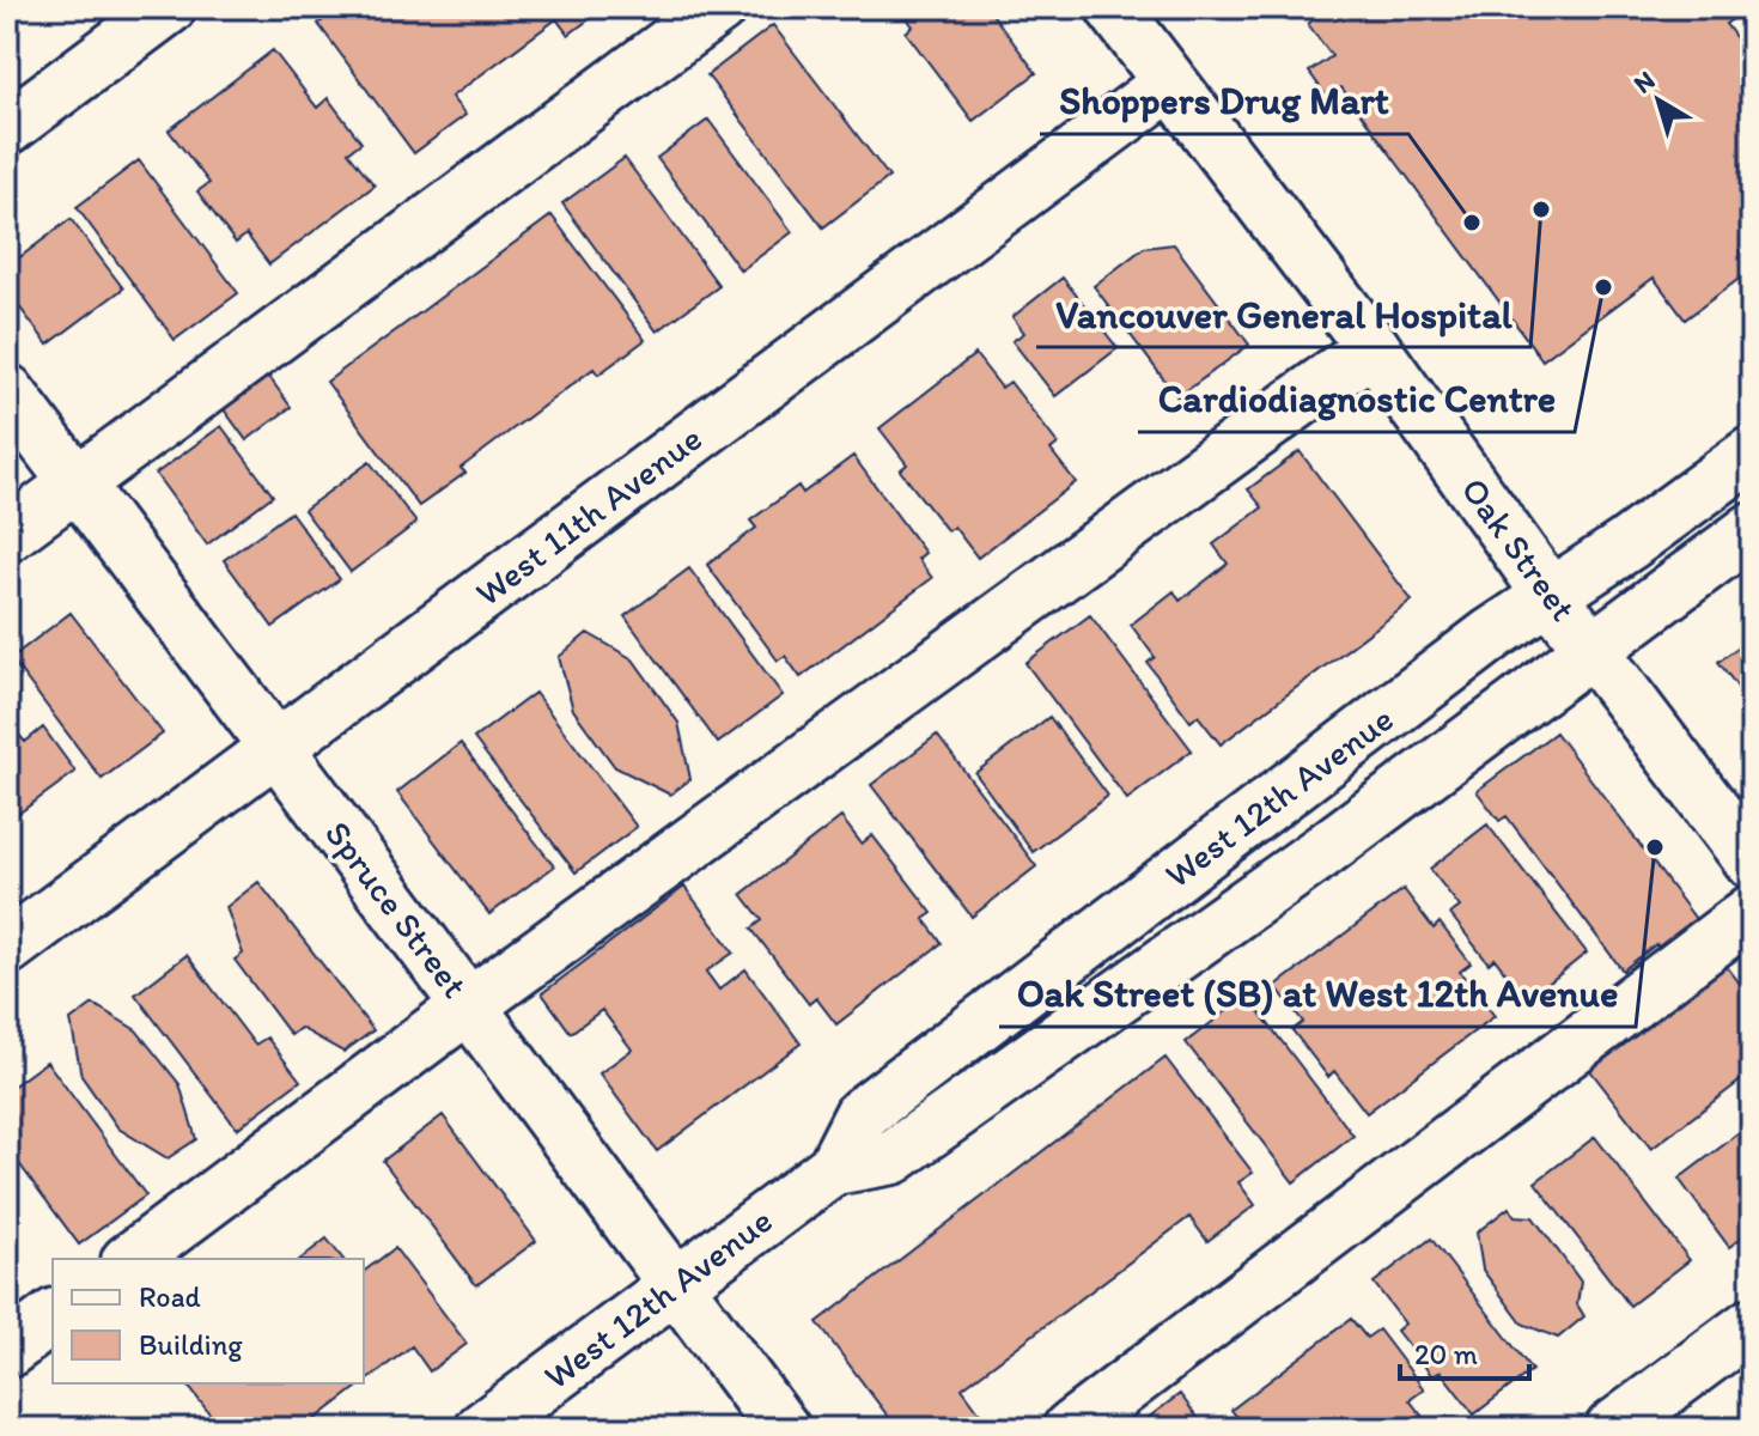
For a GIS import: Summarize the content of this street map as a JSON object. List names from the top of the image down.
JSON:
{
  "streets": {
    "street": [
      "West 11th Avenue",
      "Oak Street",
      "West 12th Avenue",
      "Spruce Street"
    ]
  },
  "crossings": [
    ["West 11th Avenue", "Oak Street"],
    ["West 11th Avenue", "Spruce Street"],
    ["Oak Street", "West 12th Avenue"],
    ["West 12th Avenue", "Spruce Street"]
  ],
  "places": [
    "Vancouver General Hospital",
    "Shoppers Drug Mart",
    "Cardiodiagnostic Centre",
    "Oak Street (SB) at West 12th Avenue"
  ],
  "legend": ["Road", "Building"],
  "scale_bar": "20 m",
  "north": "top left"
}
